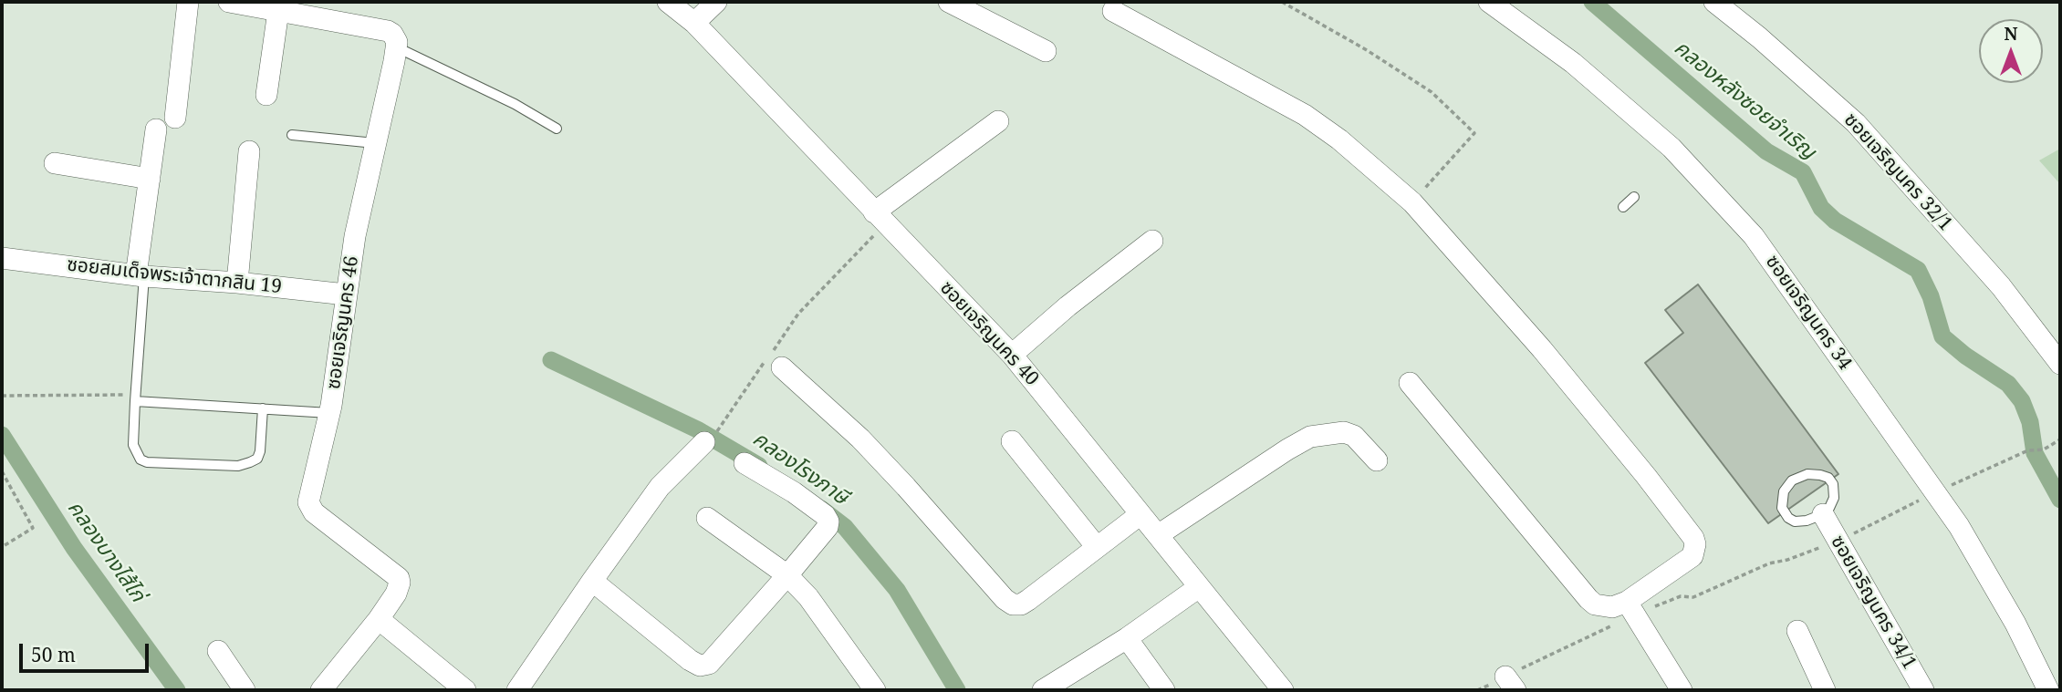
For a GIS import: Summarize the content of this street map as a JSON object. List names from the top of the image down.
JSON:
{
  "streets": {
    "street": [
      "ซอยเจริญนคร 32/1",
      "ซอยสมเด็จพระเจ้าตากสิน 19",
      "ซอยเจริญนคร 34",
      "ซอยเจริญนคร 46",
      "ซอยเจริญนคร 40",
      "ซอยเจริญนคร 34/1"
    ]
  },
  "crossings": [
    ["ซอยสมเด็จพระเจ้าตากสิน 19", "ซอยเจริญนคร 46"]
  ],
  "water": ["คลองหลังซอยจำเริญ", "คลองโรงภาษี", "คลองบางไส้ไก่"],
  "scale_bar": "50 m",
  "north": "top"
}
